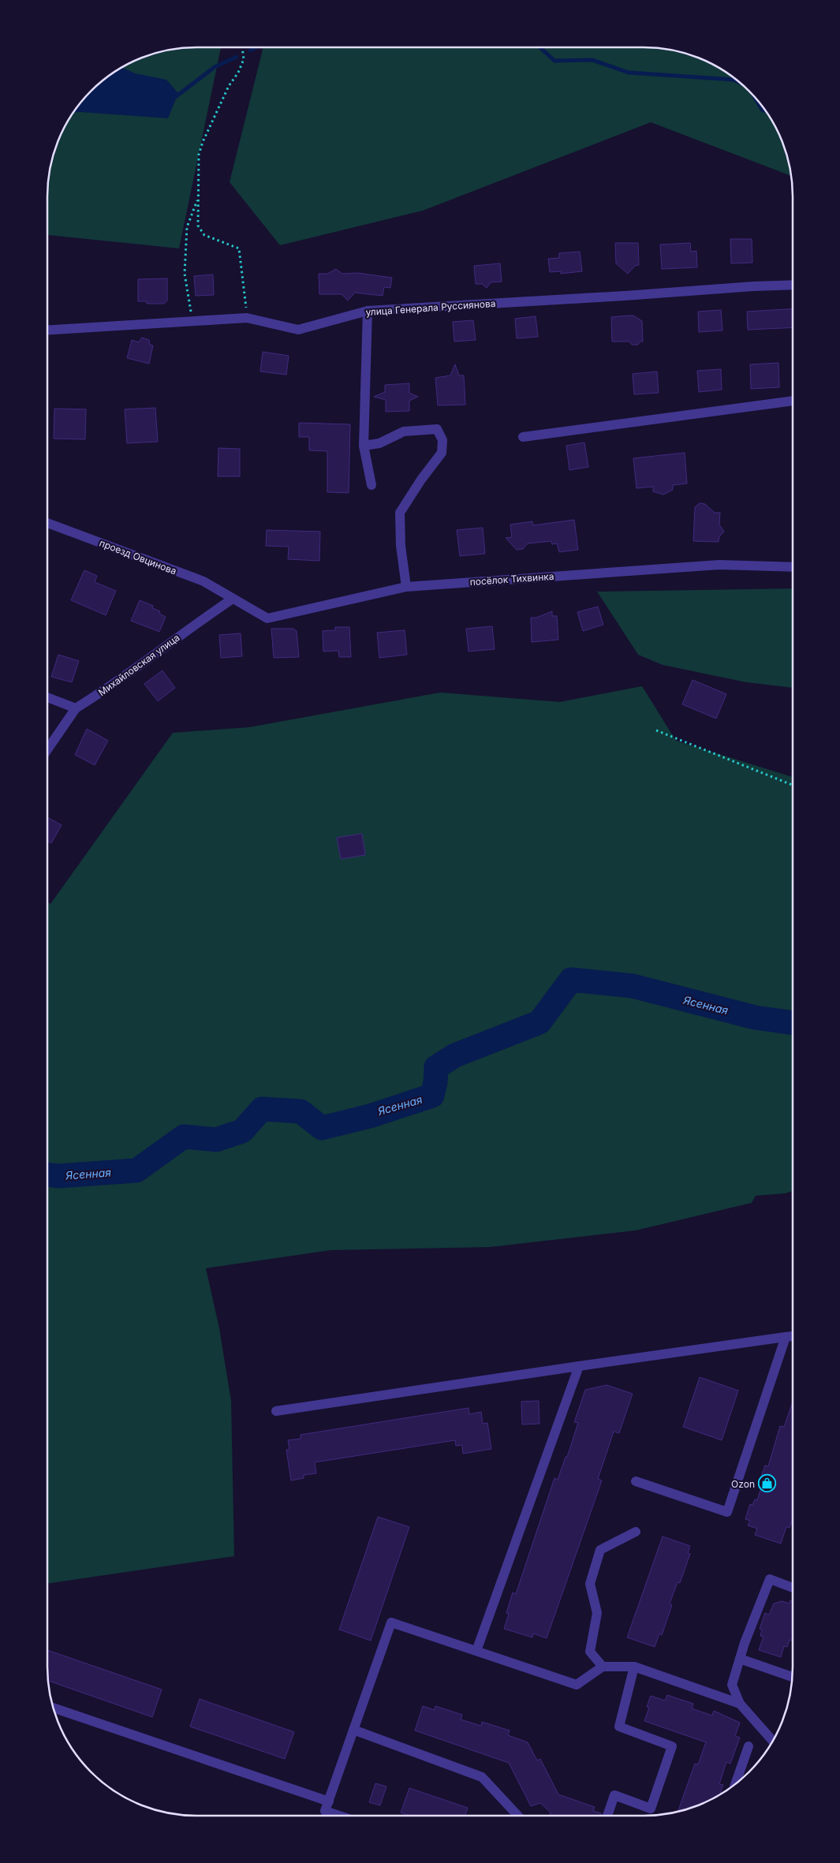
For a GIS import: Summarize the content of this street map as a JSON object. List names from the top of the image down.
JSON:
{
  "streets": {
    "street": [
      "улица Генерала Руссиянова",
      "проезд Овцинова",
      "посёлок Тихвинка",
      "Михайловская улица"
    ]
  },
  "crossings": [
    ["проезд Овцинова", "посёлок Тихвинка"],
    ["проезд Овцинова", "Михайловская улица"],
    ["посёлок Тихвинка", "Михайловская улица"]
  ],
  "water": ["Ясенная"],
  "places": {
    "shop": ["Ozon"]
  }
}
